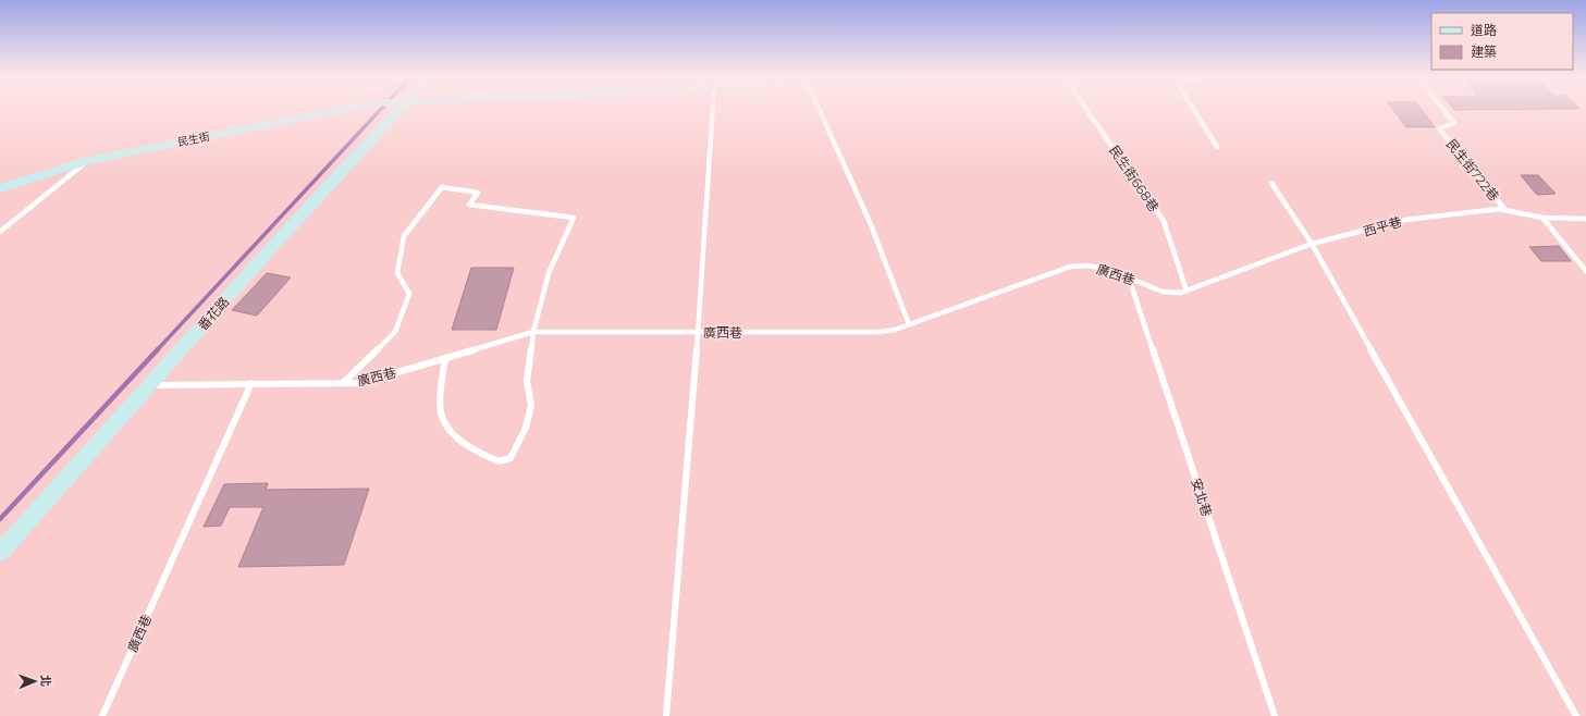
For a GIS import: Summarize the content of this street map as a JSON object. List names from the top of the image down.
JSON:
{
  "streets": {
    "street": ["民生街", "番花路"],
    "lane": [
      "民生街722巷",
      "民生街668巷",
      "西平巷",
      "廣西巷",
      "安北巷"
    ]
  },
  "crossings": [
    ["民生街722巷", "西平巷"],
    ["民生街668巷", "西平巷"],
    ["民生街668巷", "廣西巷"],
    ["西平巷", "廣西巷"],
    ["廣西巷", "番花路"],
    ["廣西巷", "安北巷"]
  ],
  "legend": ["道路", "建築"],
  "north": "right"
}
